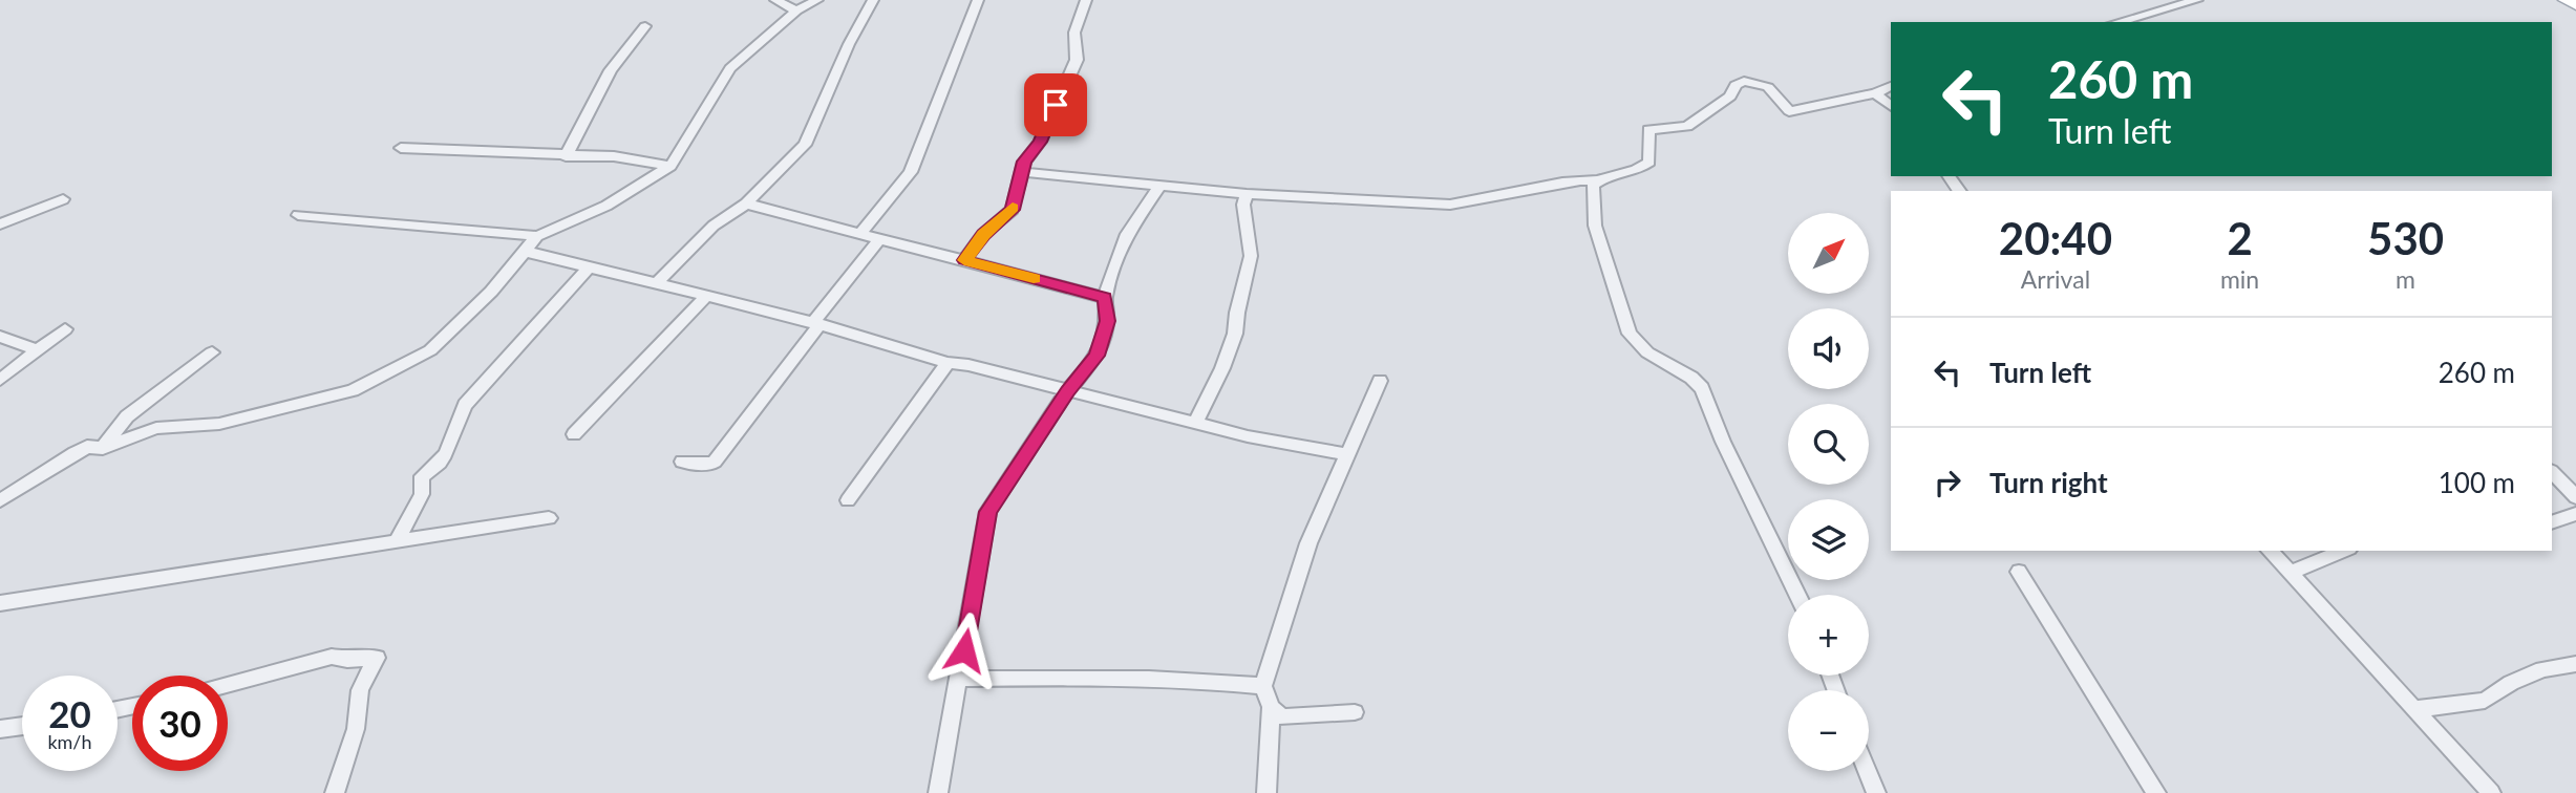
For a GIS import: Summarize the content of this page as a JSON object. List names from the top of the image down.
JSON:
{
  "north": "top right",
  "page": {
    "turn": ["260 m", "Turn left"],
    "eta": [
      "20:40",
      "Arrival",
      "2",
      "min",
      "530",
      "m"
    ],
    "map_buttons": ["+", "−"],
    "list": [
      {
        "name": "Turn left",
        "value": "260 m"
      },
      {
        "name": "Turn right",
        "value": "100 m"
      }
    ],
    "speed": "20 km/h",
    "limit": "30"
  }
}
